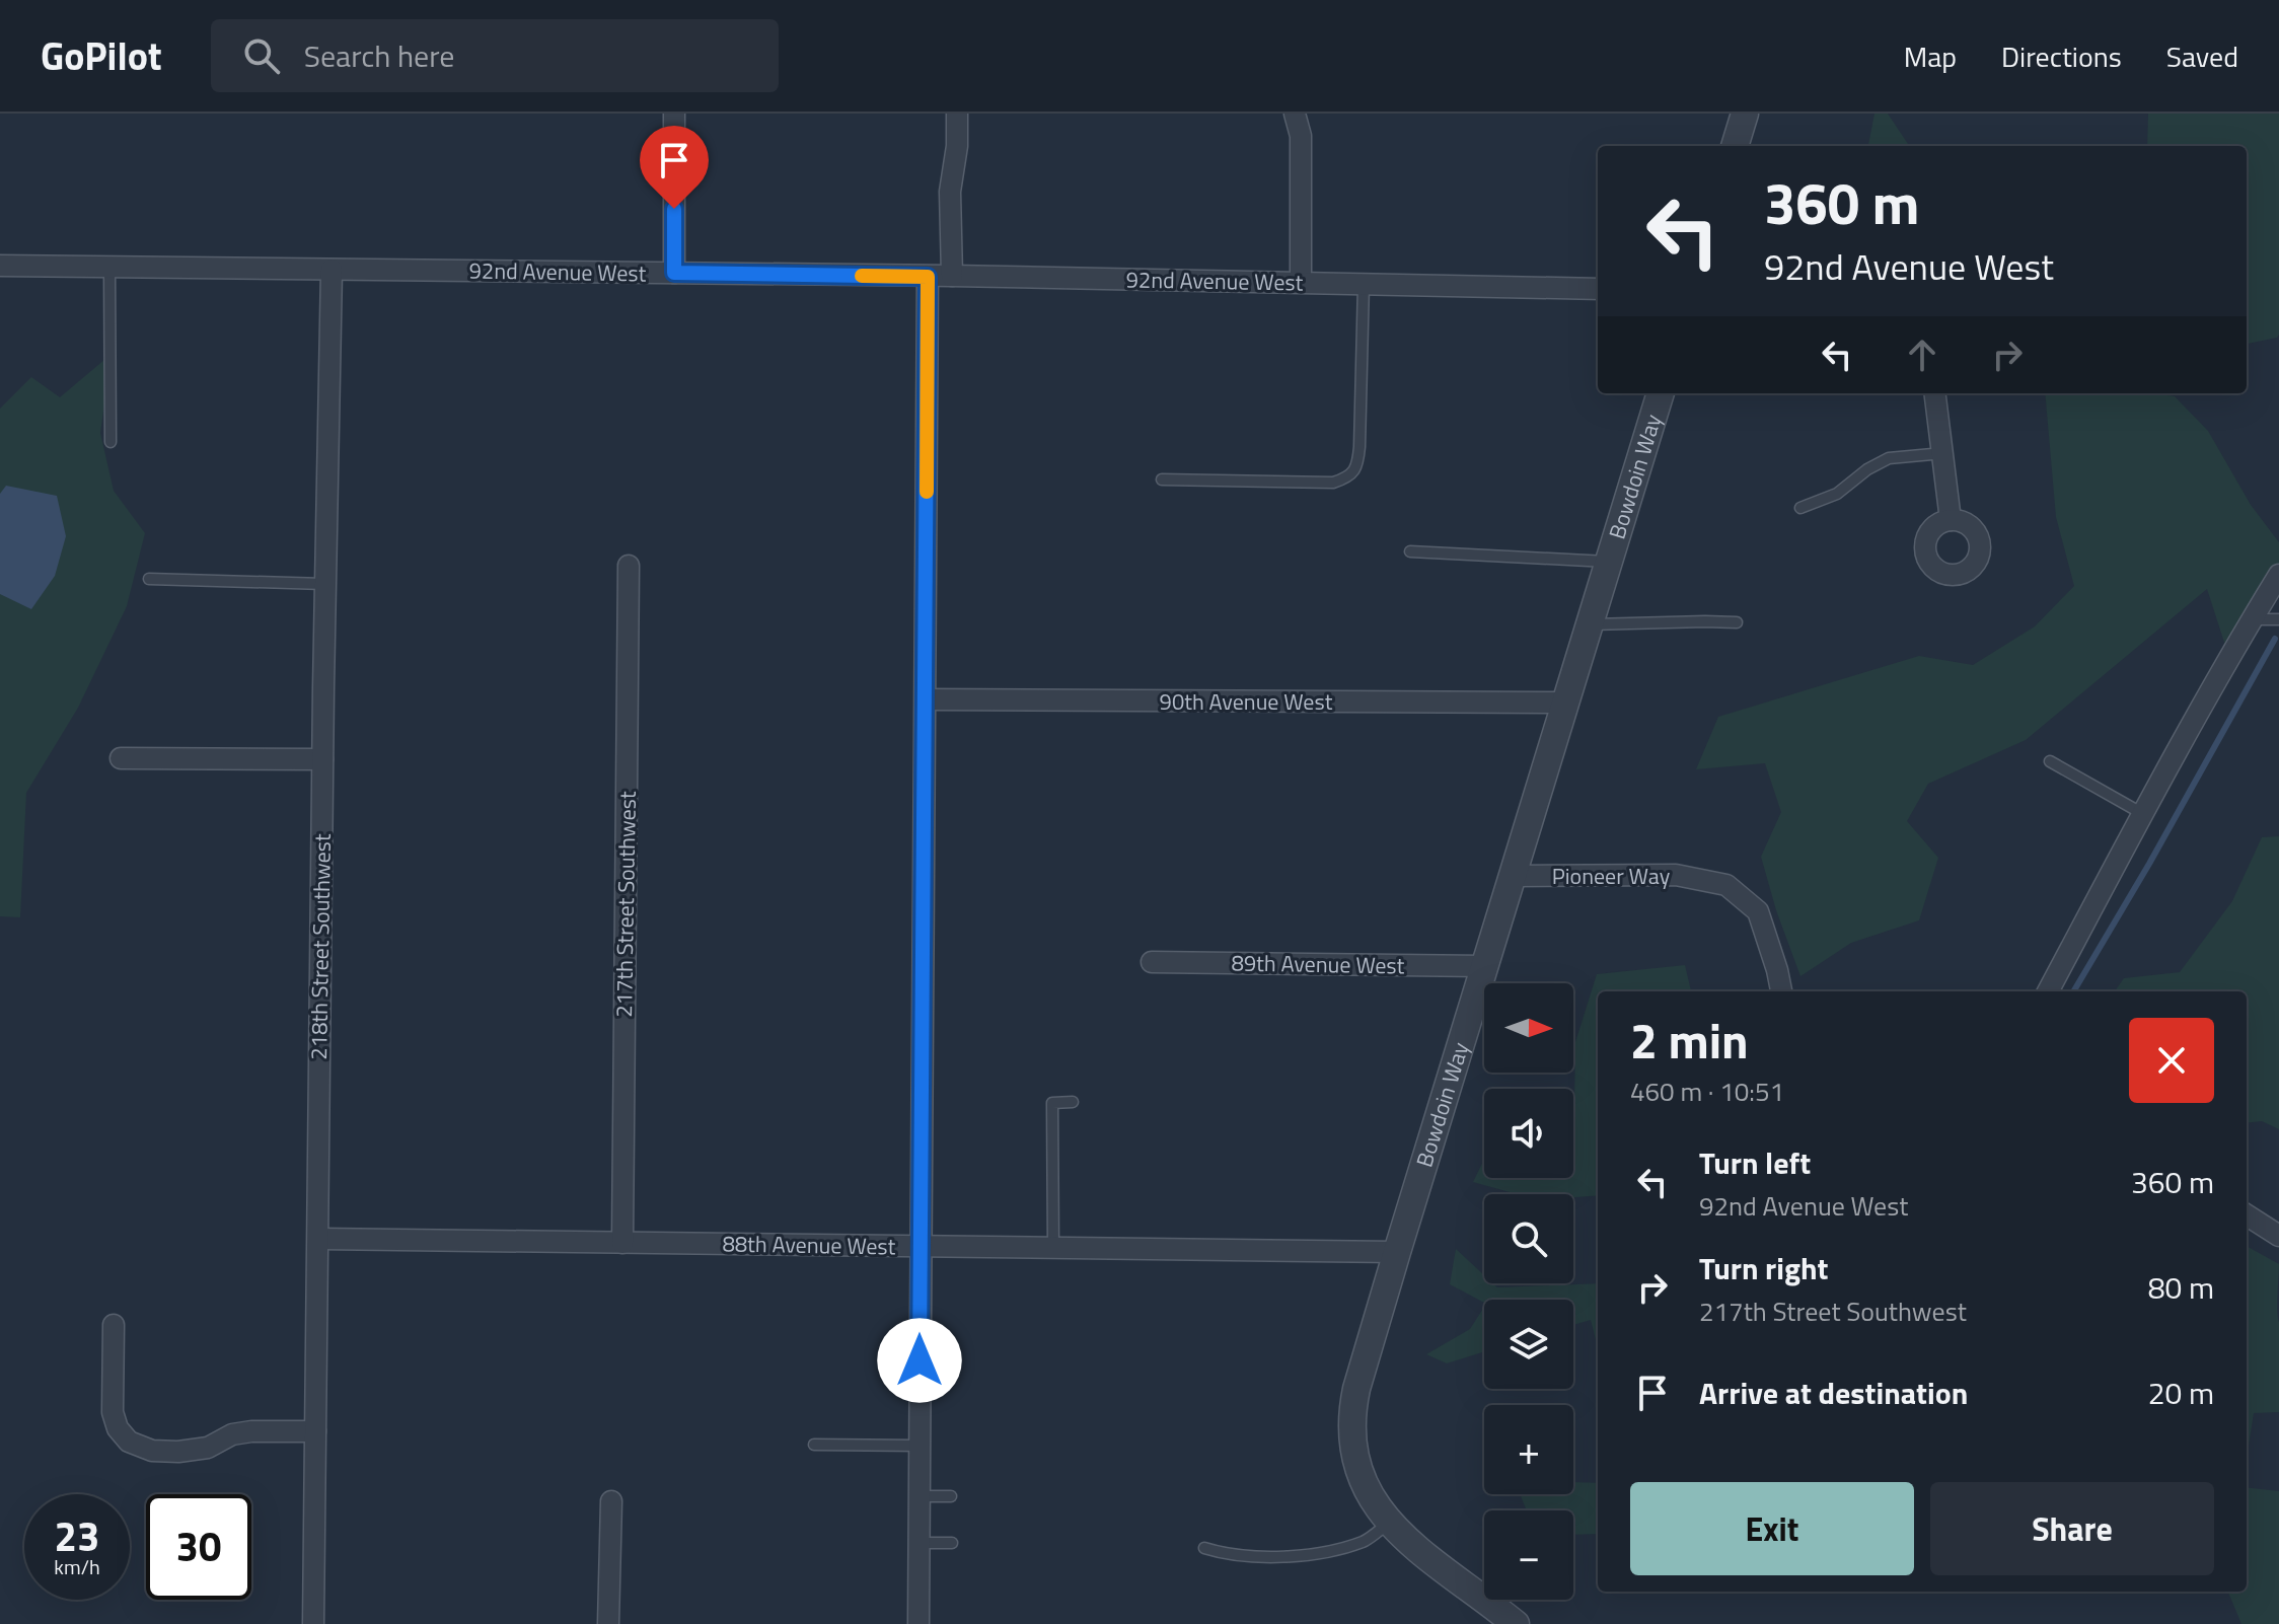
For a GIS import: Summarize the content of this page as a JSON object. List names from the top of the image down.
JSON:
{
  "streets": {
    "street": [
      "92nd Avenue West",
      "Bowdoin Way",
      "90th Avenue West",
      "Pioneer Way",
      "217th Street Southwest",
      "218th Street Southwest",
      "89th Avenue West",
      "88th Avenue West"
    ]
  },
  "crossings": [
    ["92nd Avenue West", "218th Street Southwest"],
    ["Bowdoin Way", "90th Avenue West"],
    ["Bowdoin Way", "Pioneer Way"],
    ["Bowdoin Way", "89th Avenue West"],
    ["Bowdoin Way", "88th Avenue West"],
    ["217th Street Southwest", "88th Avenue West"],
    ["218th Street Southwest", "88th Avenue West"]
  ],
  "north": "right",
  "page": {
    "header": "GoPilot",
    "search": "Search here",
    "nav": ["Map", "Directions", "Saved"],
    "turn": ["360 m", "92nd Avenue West"],
    "map_buttons": ["+", "−"],
    "heading": ["2 min", "460 m · 10:51"],
    "list": [
      {
        "name": "Turn left",
        "note": "92nd Avenue West",
        "value": "360 m"
      },
      {
        "name": "Turn right",
        "note": "217th Street Southwest",
        "value": "80 m"
      },
      {
        "name": "Arrive at destination",
        "value": "20 m"
      }
    ],
    "buttons": ["Exit", "Share"],
    "speed": "23 km/h",
    "limit": "30"
  }
}
